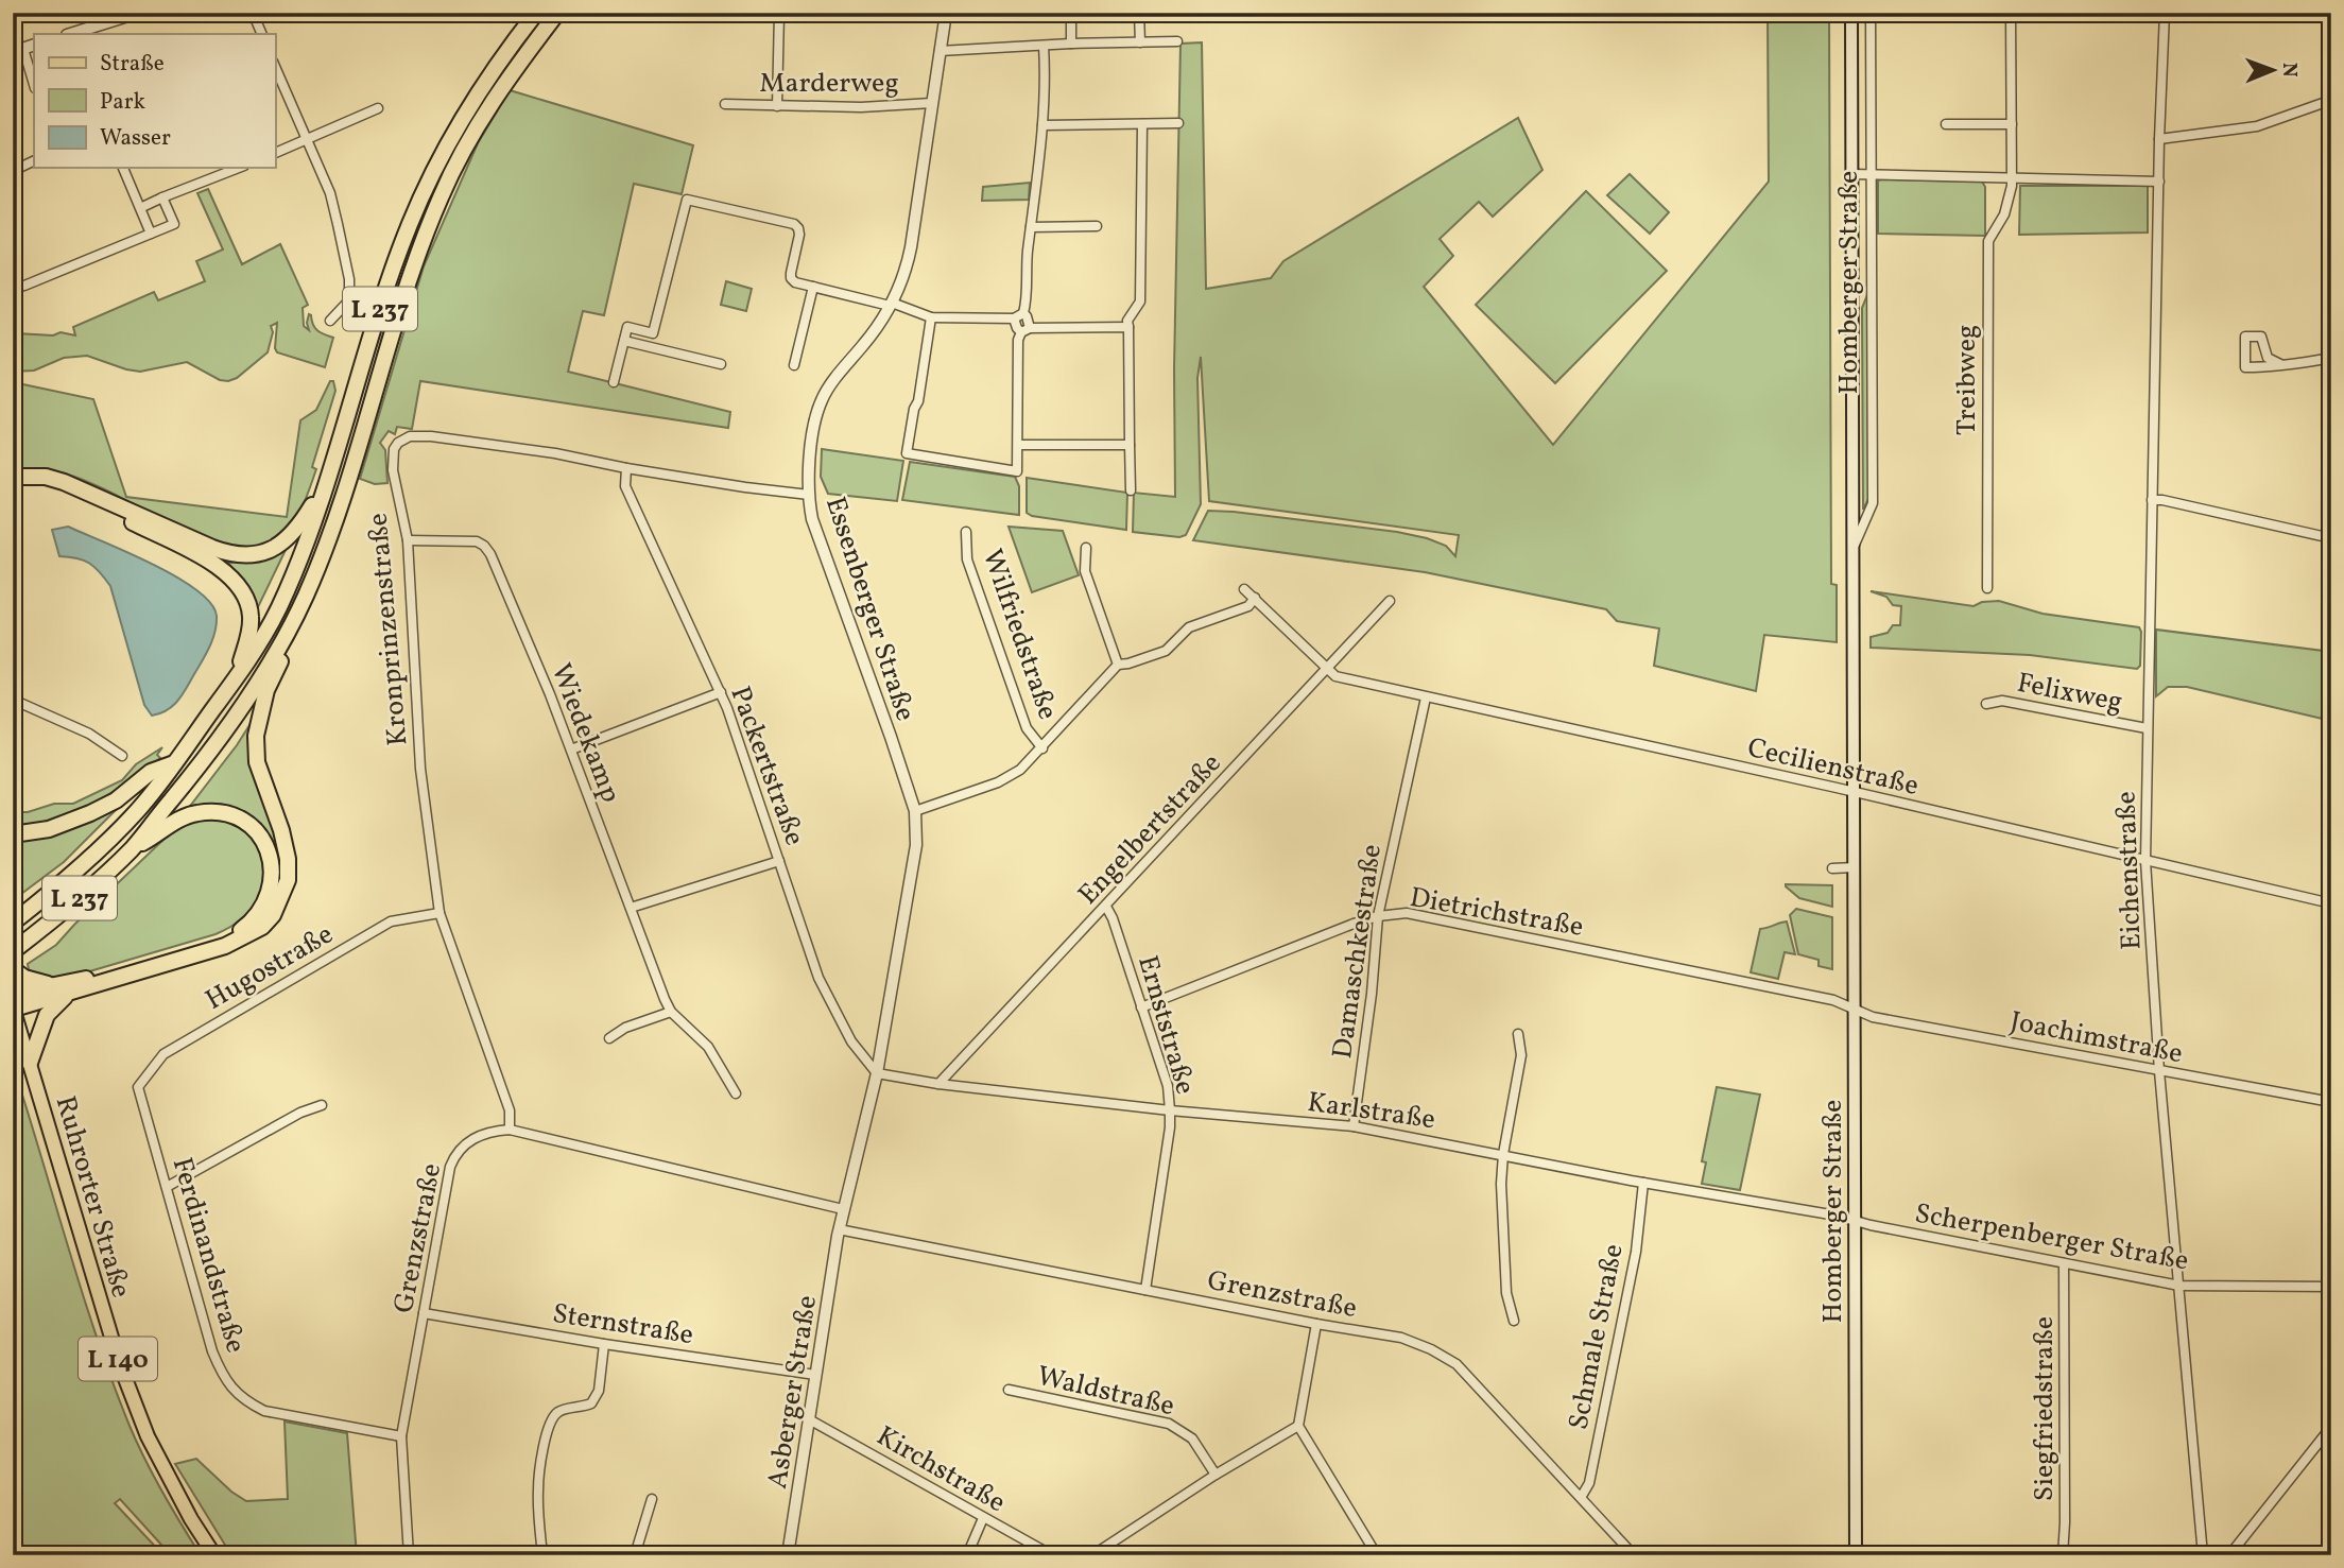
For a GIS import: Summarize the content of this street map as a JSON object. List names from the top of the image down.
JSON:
{
  "streets": {
    "highway": ["L 237"],
    "main road": ["Homberger Straße", "Ruhrorter Straße", "L 140"],
    "street": [
      "Marderweg",
      "Treibweg",
      "Essenberger Straße",
      "Kronprinzenstraße",
      "Wilfriedstraße",
      "Felixweg",
      "Wiedekamp",
      "Packertstraße",
      "Cecilienstraße",
      "Engelbertstraße",
      "Eichenstraße",
      "Dietrichstraße",
      "Damaschkestraße",
      "Hugostraße",
      "Ernststraße",
      "Joachimstraße",
      "Karlstraße",
      "Scherpenberger Straße",
      "Grenzstraße",
      "Ferdinandstraße",
      "Sternstraße",
      "Schmale Straße",
      "Waldstraße",
      "Asberger Straße",
      "Siegfriedstraße",
      "Kirchstraße"
    ]
  },
  "crossings": [
    ["Marderweg", "Essenberger Straße"],
    ["Homberger Straße", "Cecilienstraße"],
    ["Homberger Straße", "Dietrichstraße"],
    ["Homberger Straße", "Joachimstraße"],
    ["Homberger Straße", "Karlstraße"],
    ["Homberger Straße", "Scherpenberger Straße"],
    ["Essenberger Straße", "Kronprinzenstraße"],
    ["Essenberger Straße", "Packertstraße"],
    ["Essenberger Straße", "Karlstraße"],
    ["Essenberger Straße", "Grenzstraße"],
    ["Essenberger Straße", "Asberger Straße"],
    ["Kronprinzenstraße", "Wiedekamp"],
    ["Kronprinzenstraße", "Packertstraße"],
    ["Kronprinzenstraße", "Hugostraße"],
    ["Kronprinzenstraße", "Grenzstraße"],
    ["Felixweg", "Eichenstraße"],
    ["Packertstraße", "Karlstraße"],
    ["Cecilienstraße", "Engelbertstraße"],
    ["Cecilienstraße", "Eichenstraße"],
    ["Cecilienstraße", "Damaschkestraße"],
    ["Engelbertstraße", "Ernststraße"],
    ["Engelbertstraße", "Karlstraße"],
    ["Eichenstraße", "Joachimstraße"],
    ["Eichenstraße", "Scherpenberger Straße"],
    ["Dietrichstraße", "Damaschkestraße"],
    ["Dietrichstraße", "Ernststraße"],
    ["Dietrichstraße", "Joachimstraße"],
    ["Damaschkestraße", "Karlstraße"],
    ["Hugostraße", "Ferdinandstraße"],
    ["Ernststraße", "Karlstraße"],
    ["Ernststraße", "Grenzstraße"],
    ["Karlstraße", "Scherpenberger Straße"],
    ["Karlstraße", "Schmale Straße"],
    ["Scherpenberger Straße", "Siegfriedstraße"],
    ["Grenzstraße", "Ferdinandstraße"],
    ["Grenzstraße", "Sternstraße"],
    ["Grenzstraße", "Schmale Straße"],
    ["Grenzstraße", "Asberger Straße"],
    ["Sternstraße", "Asberger Straße"],
    ["Asberger Straße", "Kirchstraße"]
  ],
  "legend": ["Straße", "Park", "Wasser"],
  "north": "right"
}
